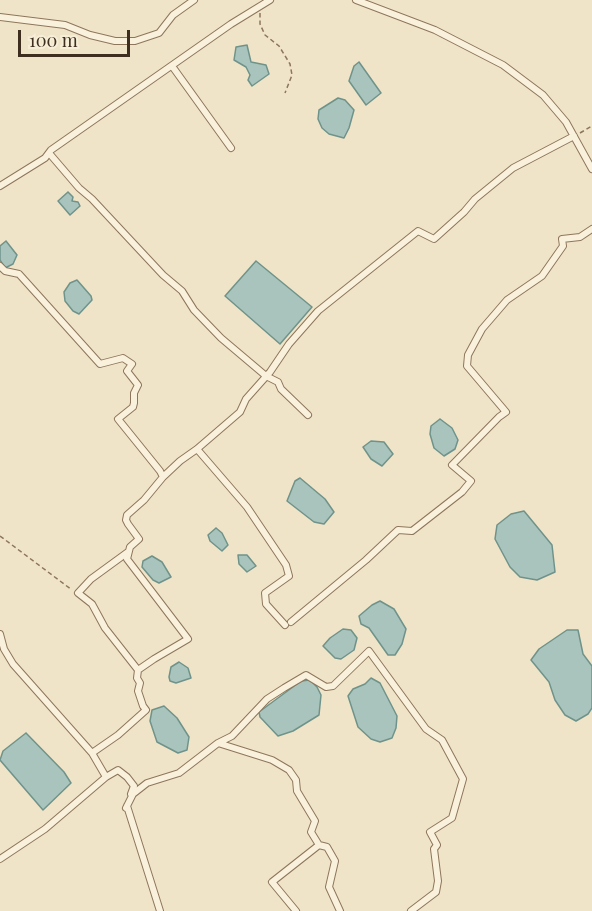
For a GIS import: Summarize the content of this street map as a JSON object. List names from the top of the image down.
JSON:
{
  "scale_bar": "100 m"
}
